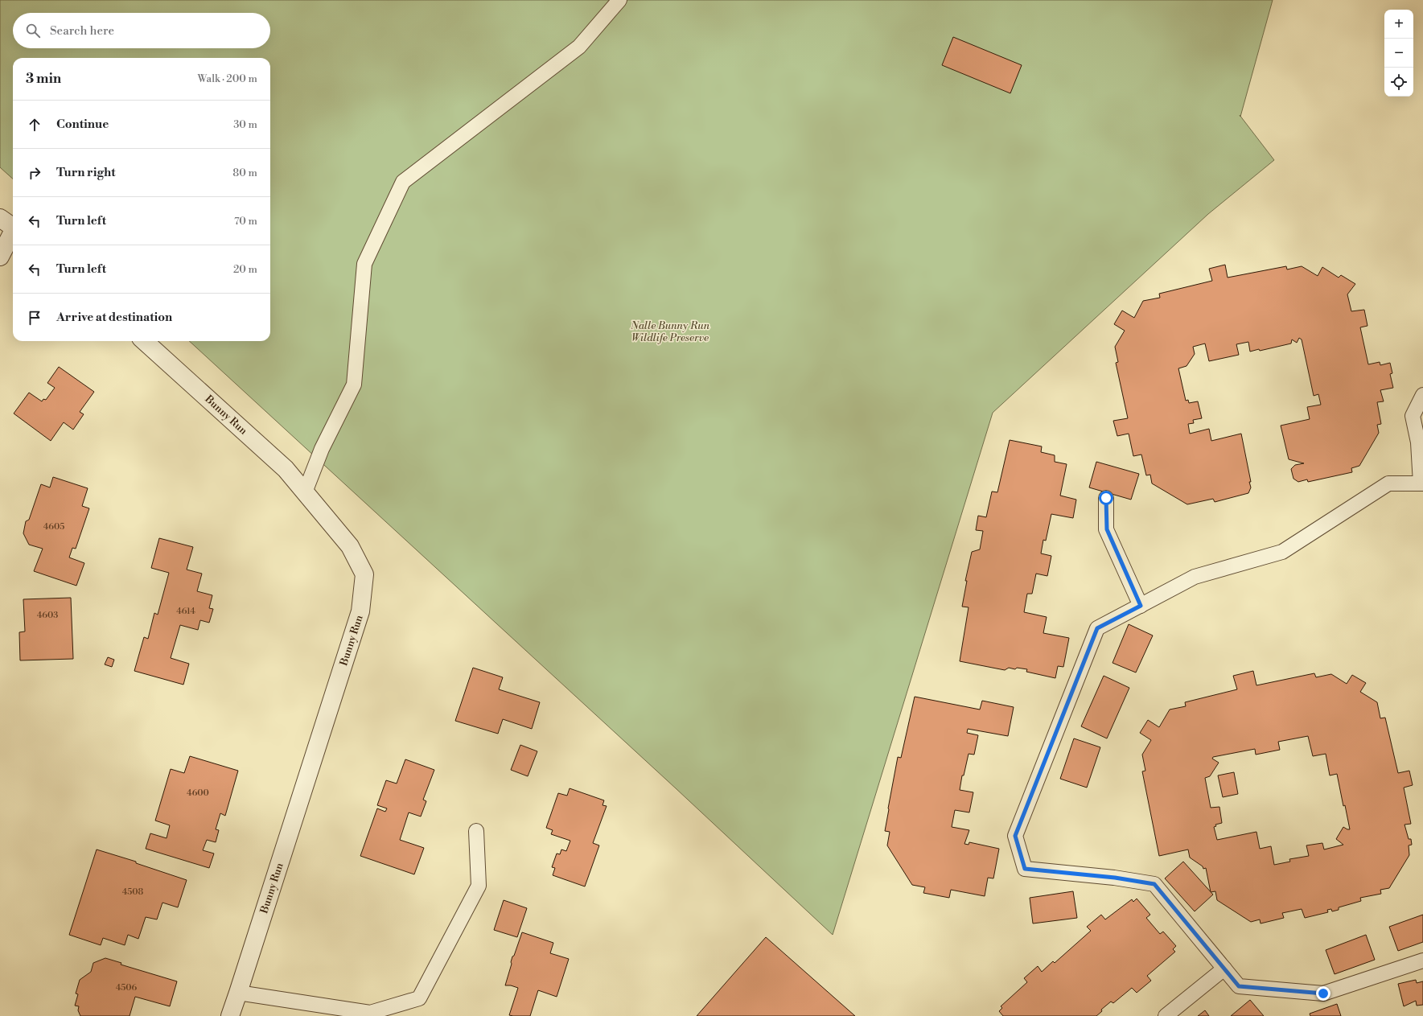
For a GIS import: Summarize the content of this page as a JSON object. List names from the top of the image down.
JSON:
{
  "streets": {
    "street": ["Bunny Run"]
  },
  "parks": ["Nalle Bunny Run Wildlife Preserve"],
  "house_numbers": [
    "4605",
    "4614",
    "4603",
    "4600",
    "4508",
    "4506"
  ],
  "page": {
    "map_buttons": ["+", "−"],
    "search": "Search here",
    "heading": ["3 min", "Walk · 200 m"],
    "list": [
      ["Continue", "30 m"],
      ["Turn right", "80 m"],
      ["Turn left", "70 m"],
      ["Turn left", "20 m"],
      "Arrive at destination"
    ]
  }
}
